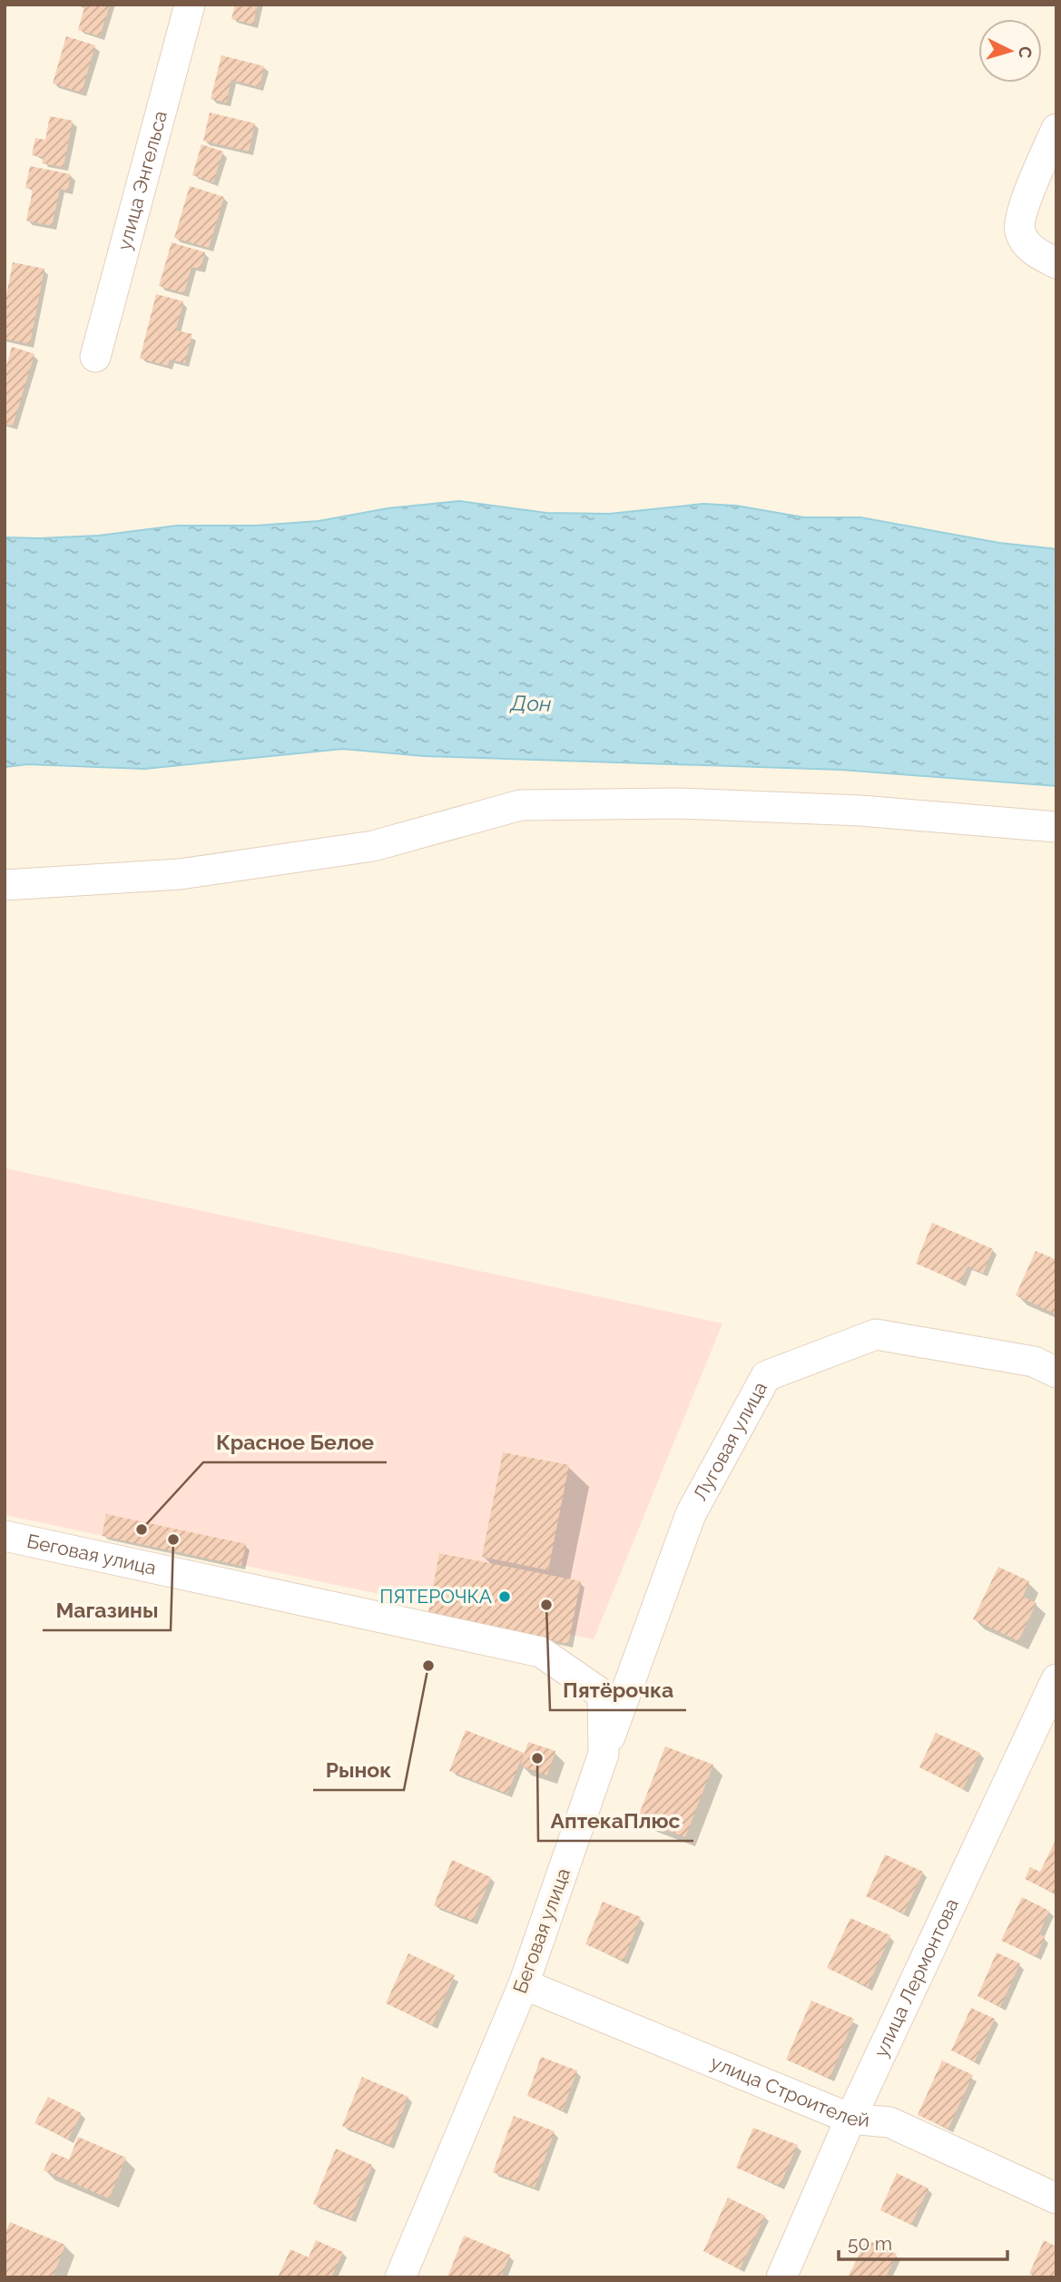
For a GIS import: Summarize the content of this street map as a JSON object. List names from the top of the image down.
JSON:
{
  "streets": {
    "street": [
      "улица Энгельса",
      "Луговая улица",
      "Беговая улица",
      "улица Лермонтова",
      "улица Строителей"
    ]
  },
  "crossings": [
    ["Луговая улица", "Беговая улица"],
    ["Беговая улица", "улица Строителей"],
    ["улица Лермонтова", "улица Строителей"]
  ],
  "water": ["Дон"],
  "places": [
    "Красное Белое",
    "Магазины",
    "ПЯТЕРОЧКА",
    "Пятёрочка",
    "Рынок",
    "АптекаПлюс"
  ],
  "scale_bar": "50 m",
  "north": "right"
}
